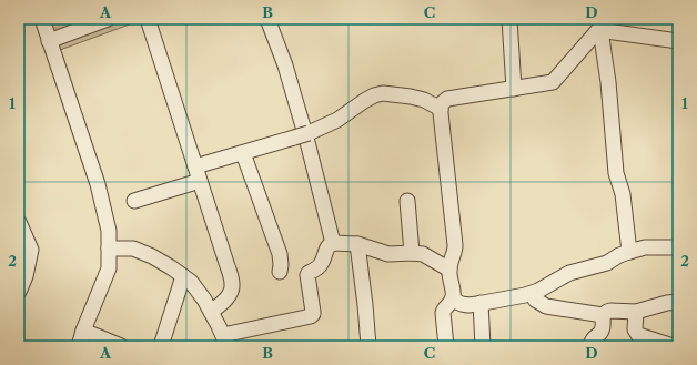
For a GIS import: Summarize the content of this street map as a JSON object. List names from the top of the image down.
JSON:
{
  "grid": {
    "columns": [
      "A",
      "B",
      "C",
      "D"
    ],
    "rows": ["1", "2"]
  }
}
